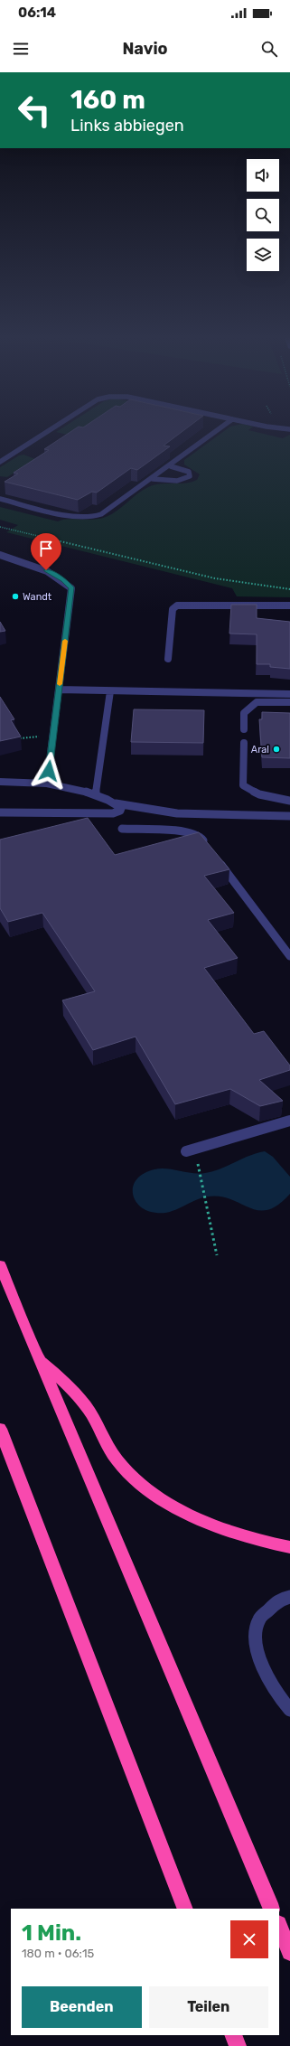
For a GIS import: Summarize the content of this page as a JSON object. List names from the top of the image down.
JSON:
{
  "places": ["Wandt", "Aral"],
  "page": {
    "status": "06:14",
    "header": "Navio",
    "turn": ["160 m", "Links abbiegen"],
    "heading": ["1 Min.", "180 m · 06:15"],
    "buttons": ["Beenden", "Teilen"]
  }
}
